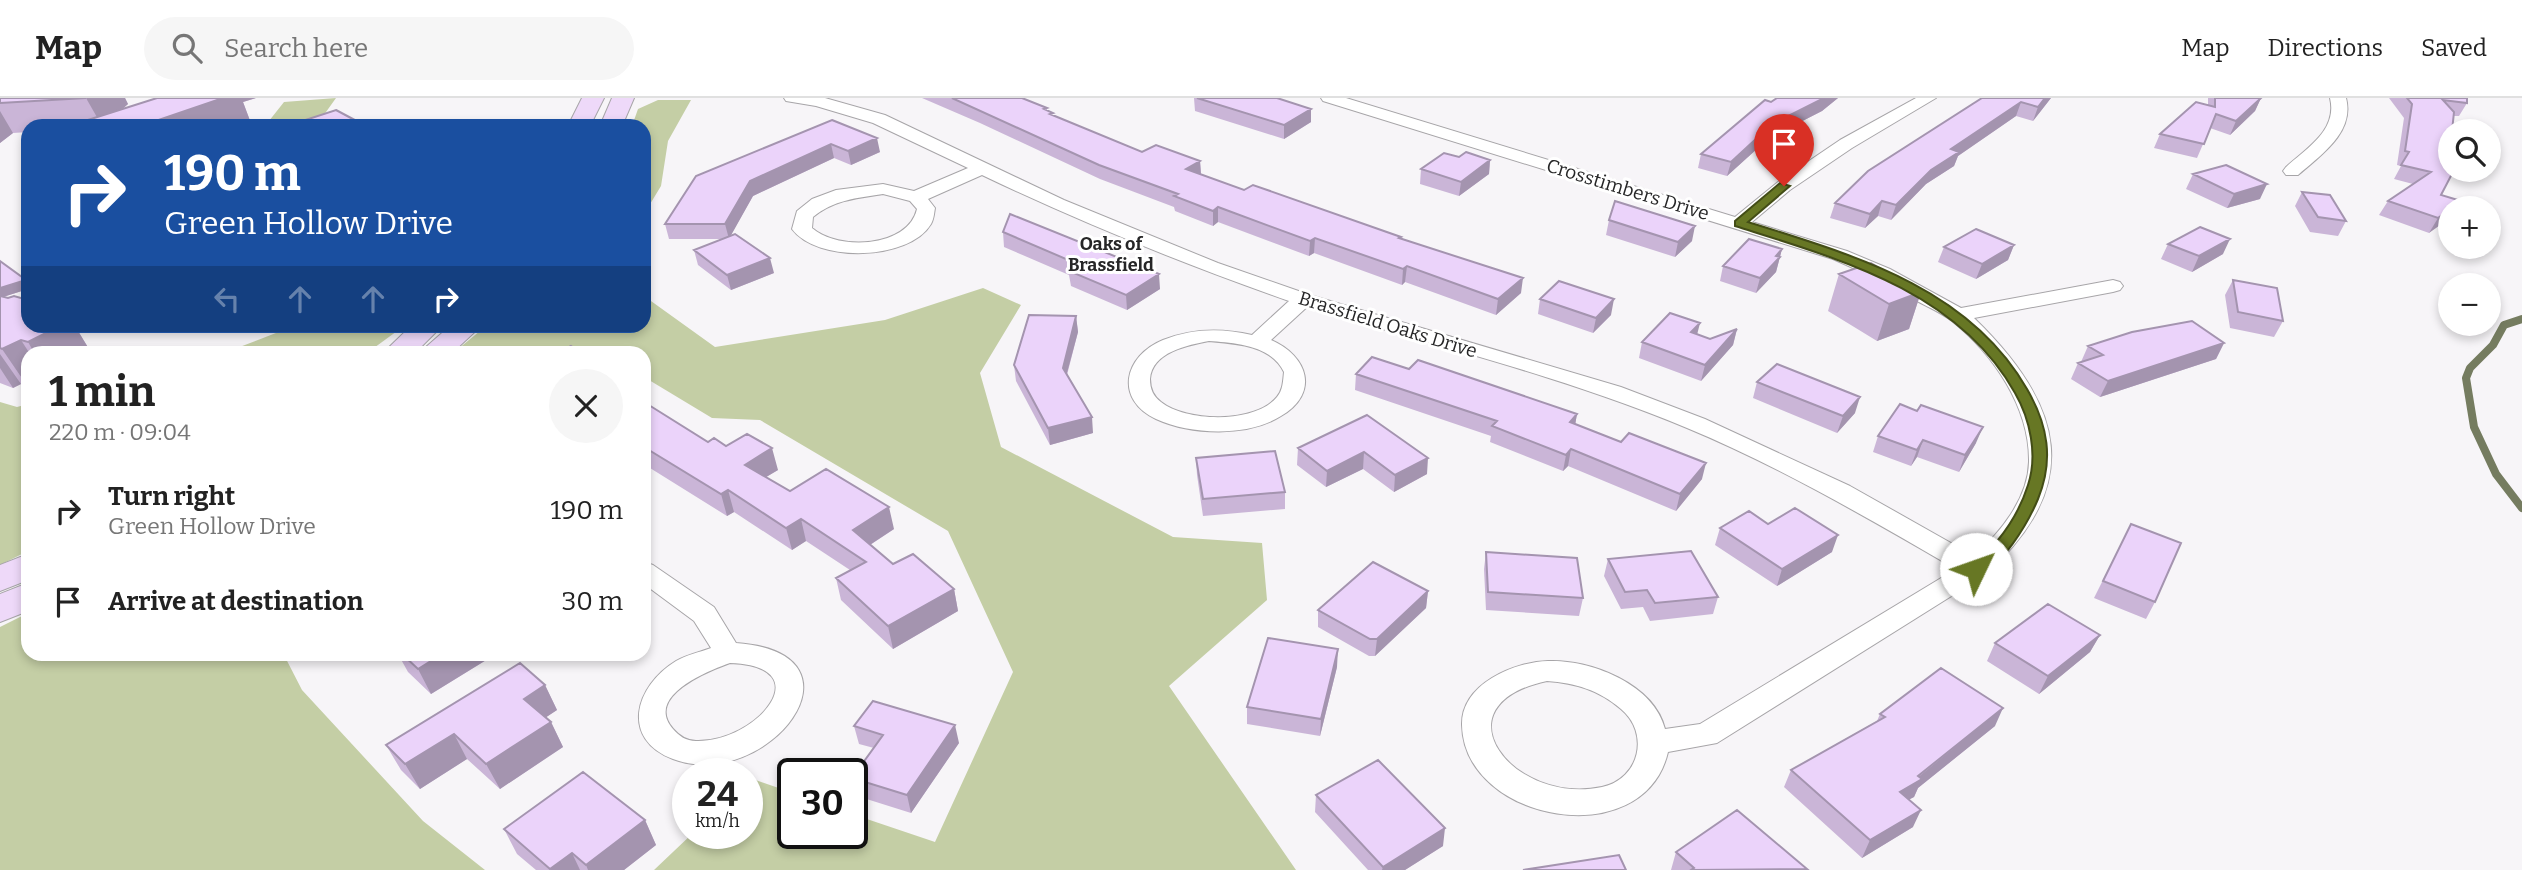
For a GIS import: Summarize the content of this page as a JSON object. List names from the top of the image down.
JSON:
{
  "streets": {
    "street": ["Crosstimbers Drive", "Brassfield Oaks Drive"]
  },
  "crossings": [
    ["Crosstimbers Drive", "Brassfield Oaks Drive"]
  ],
  "districts": ["Oaks of Brassfield"],
  "page": {
    "header": "Map",
    "search": "Search here",
    "nav": ["Map", "Directions", "Saved"],
    "map_buttons": ["+", "−"],
    "turn": ["190 m", "Green Hollow Drive"],
    "heading": ["1 min", "220 m · 09:04"],
    "list": [
      {
        "name": "Turn right",
        "note": "Green Hollow Drive",
        "value": "190 m"
      },
      {
        "name": "Arrive at destination",
        "value": "30 m"
      }
    ],
    "speed": "24 km/h",
    "limit": "30"
  }
}
